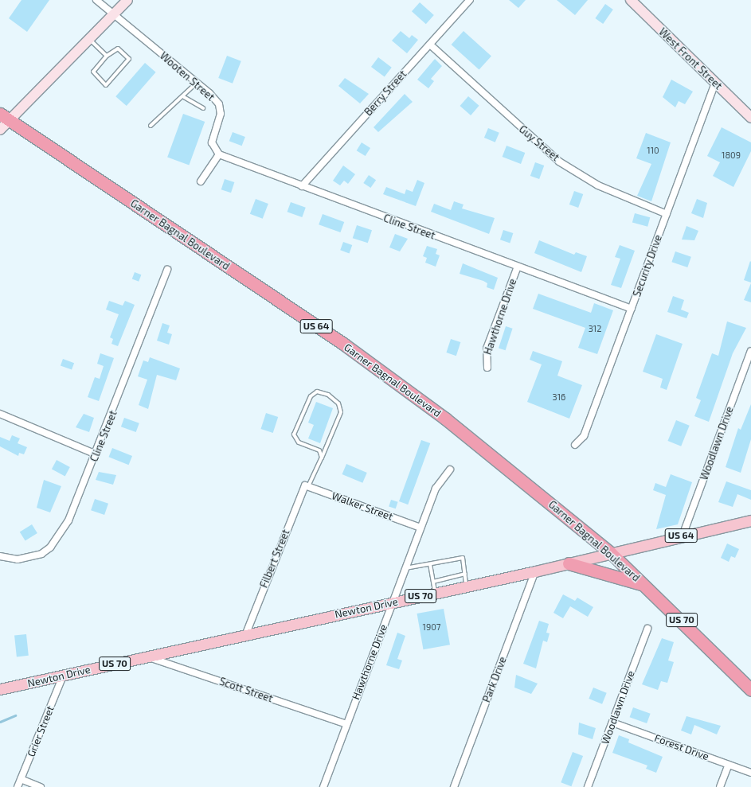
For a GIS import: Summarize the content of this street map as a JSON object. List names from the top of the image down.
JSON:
{
  "streets": {
    "highway": ["Garner Bagnal Boulevard", "US 64", "US 70"],
    "main road": ["Newton Drive"],
    "street": [
      "West Front Street",
      "Wooten Street",
      "Berry Street",
      "Guy Street",
      "Cline Street",
      "Security Drive",
      "Hawthorne Drive",
      "Woodlawn Drive",
      "Walker Street",
      "Filbert Street",
      "Park Drive",
      "Scott Street",
      "Grier Street",
      "Forest Drive"
    ]
  },
  "crossings": [
    ["West Front Street", "Security Drive"],
    ["Wooten Street", "Cline Street"],
    ["Berry Street", "Guy Street"],
    ["Berry Street", "Cline Street"],
    ["Guy Street", "Security Drive"],
    ["Cline Street", "Security Drive"],
    ["Cline Street", "Hawthorne Drive"],
    ["Garner Bagnal Boulevard", "Newton Drive"],
    ["Hawthorne Drive", "Walker Street"],
    ["Hawthorne Drive", "Newton Drive"],
    ["Hawthorne Drive", "Scott Street"],
    ["Woodlawn Drive", "Newton Drive"],
    ["Woodlawn Drive", "Forest Drive"],
    ["Walker Street", "Filbert Street"],
    ["Filbert Street", "Newton Drive"],
    ["Newton Drive", "Park Drive"],
    ["Newton Drive", "Scott Street"],
    ["Newton Drive", "Grier Street"]
  ],
  "house_numbers": [
    "110",
    "1809",
    "312",
    "316",
    "1907"
  ]
}
